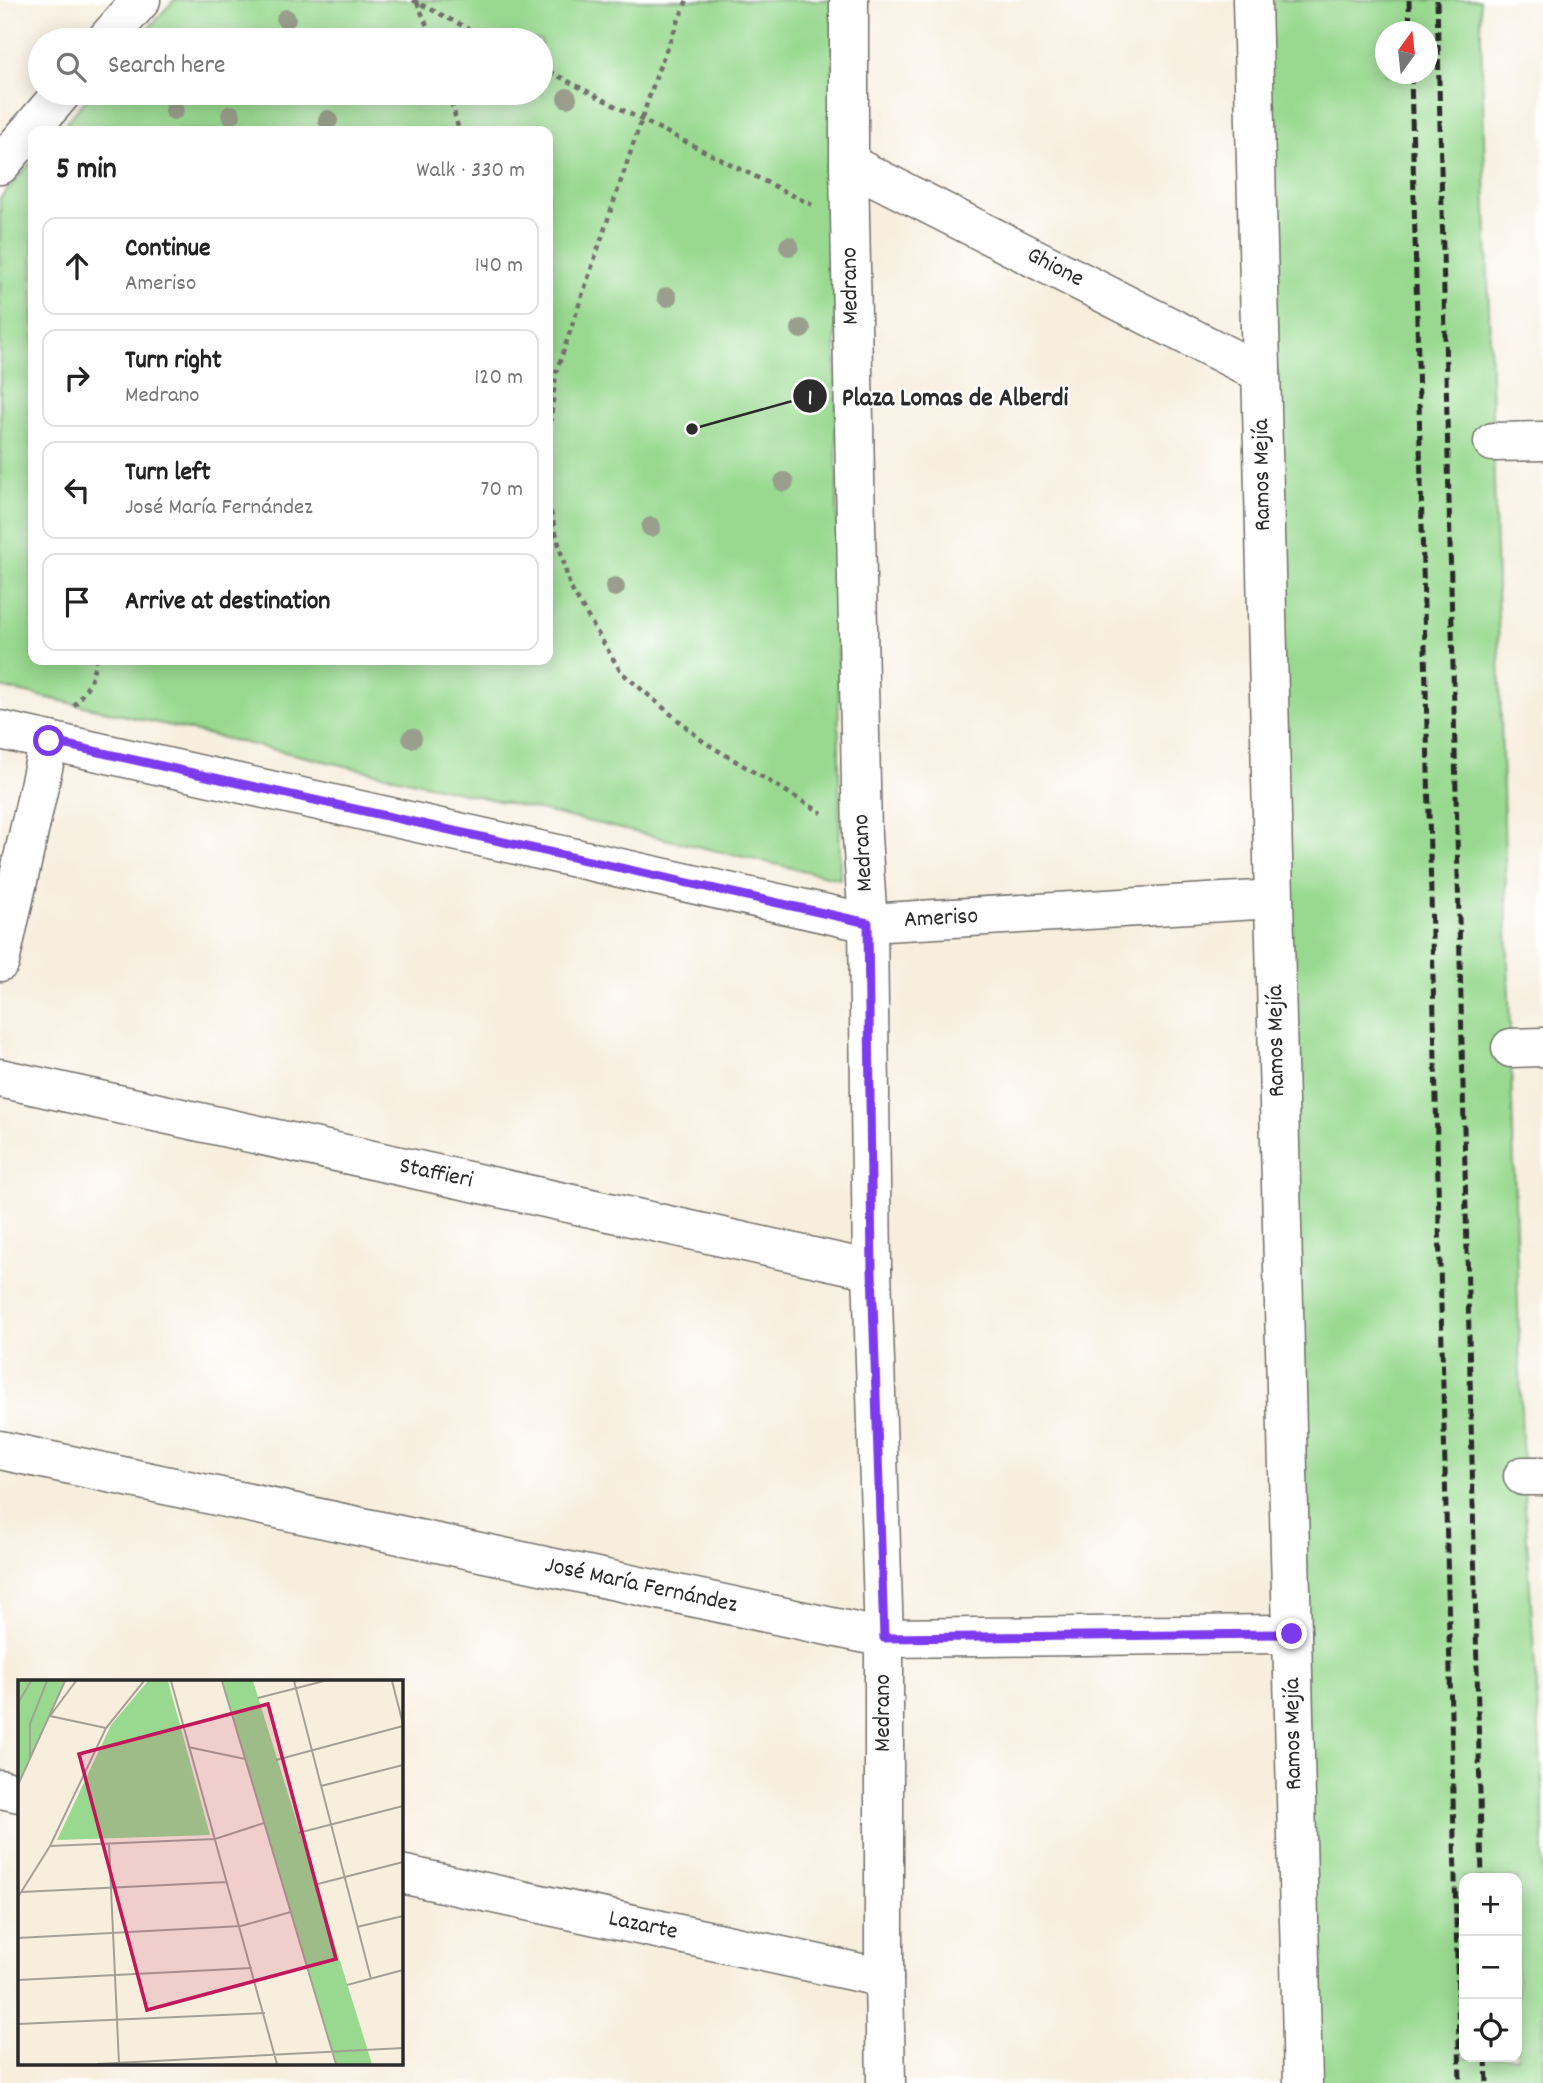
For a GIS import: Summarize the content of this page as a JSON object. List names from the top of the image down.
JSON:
{
  "streets": {
    "street": [
      "Ghione",
      "Medrano",
      "Ramos Mejía",
      "Ameriso",
      "Staffieri",
      "José María Fernández",
      "Lazarte"
    ]
  },
  "crossings": [
    ["Ghione", "Medrano"],
    ["Ghione", "Ramos Mejía"],
    ["Medrano", "Ameriso"],
    ["Medrano", "Staffieri"],
    ["Medrano", "José María Fernández"],
    ["Medrano", "Lazarte"],
    ["Ramos Mejía", "Ameriso"],
    ["Ramos Mejía", "José María Fernández"]
  ],
  "places": ["Plaza Lomas de Alberdi"],
  "north": "top",
  "page": {
    "search": "Search here",
    "heading": ["5 min", "Walk · 330 m"],
    "list": [
      ["Continue", "Ameriso", "140 m"],
      ["Turn right", "Medrano", "120 m"],
      ["Turn left", "José María Fernández", "70 m"],
      "Arrive at destination"
    ],
    "map_buttons": ["+", "−"]
  }
}
